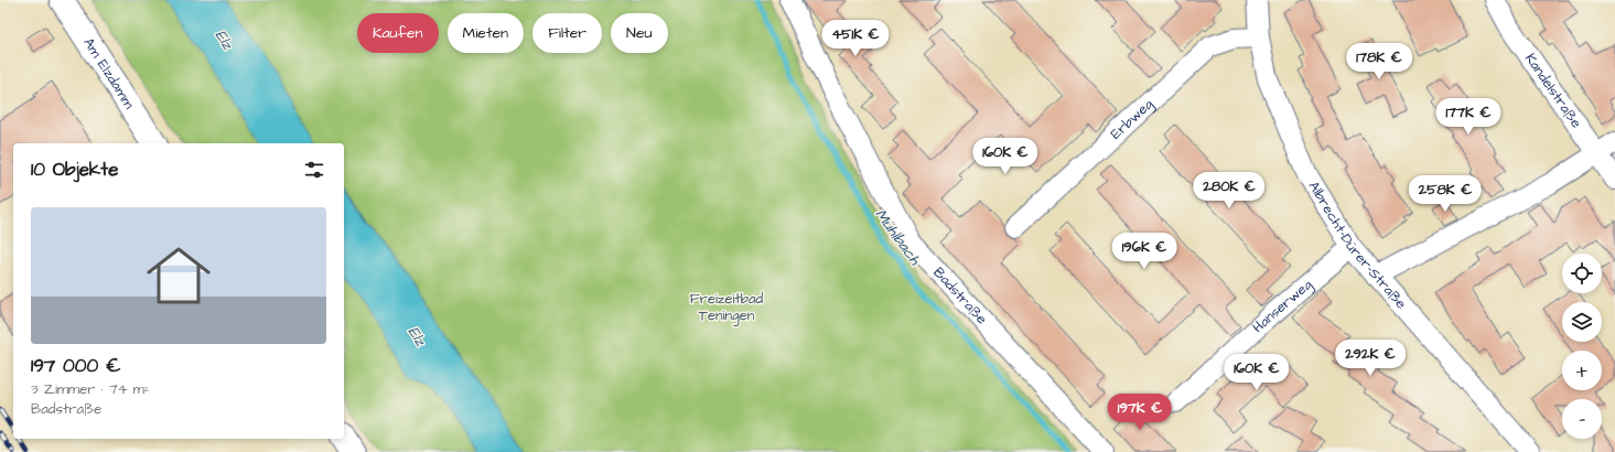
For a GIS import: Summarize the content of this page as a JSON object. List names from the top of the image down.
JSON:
{
  "streets": {
    "street": [
      "Am Elzdamm",
      "Kandelstraße",
      "Erbweg",
      "Albrecht-Dürer-Straße",
      "Badstraße",
      "Hanserweg"
    ]
  },
  "crossings": [
    ["Erbweg", "Albrecht-Dürer-Straße"],
    ["Albrecht-Dürer-Straße", "Hanserweg"]
  ],
  "water": ["Elz", "Mühlbach"],
  "parks": ["Freizeitbad Teningen"],
  "page": {
    "chip": [
      "Kaufen",
      "Mieten",
      "Filter",
      "Neu"
    ],
    "price": [
      "451K €",
      "178K €",
      "177K €",
      "160K €",
      "280K €",
      "258K €",
      "196K €",
      "292K €",
      "160K €",
      "197K €"
    ],
    "heading": "10 Objekte",
    "list": [
      {
        "name": "197 000 €",
        "note": "3 Zimmer · 74 m² · Badstraße"
      }
    ],
    "map_buttons": ["+", "−"]
  }
}
